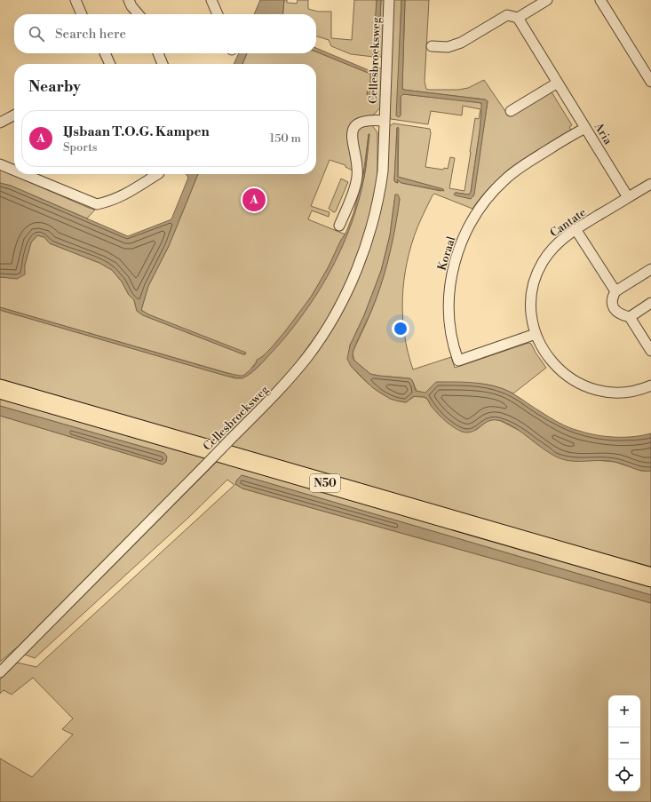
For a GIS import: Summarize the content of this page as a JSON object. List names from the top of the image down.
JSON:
{
  "streets": {
    "highway": ["N50"],
    "street": [
      "Cellesbroeksweg",
      "Aria",
      "Cantate",
      "Koraal"
    ]
  },
  "crossings": [
    ["Aria", "Cantate"],
    ["Aria", "Koraal"],
    ["Cantate", "Koraal"]
  ],
  "page": {
    "search": "Search here",
    "heading": "Nearby",
    "list": [
      {
        "mark": "A",
        "name": "IJsbaan T.O.G. Kampen",
        "note": "Sports",
        "value": "150 m"
      }
    ],
    "pins": "A",
    "map_buttons": ["+", "−"]
  }
}
